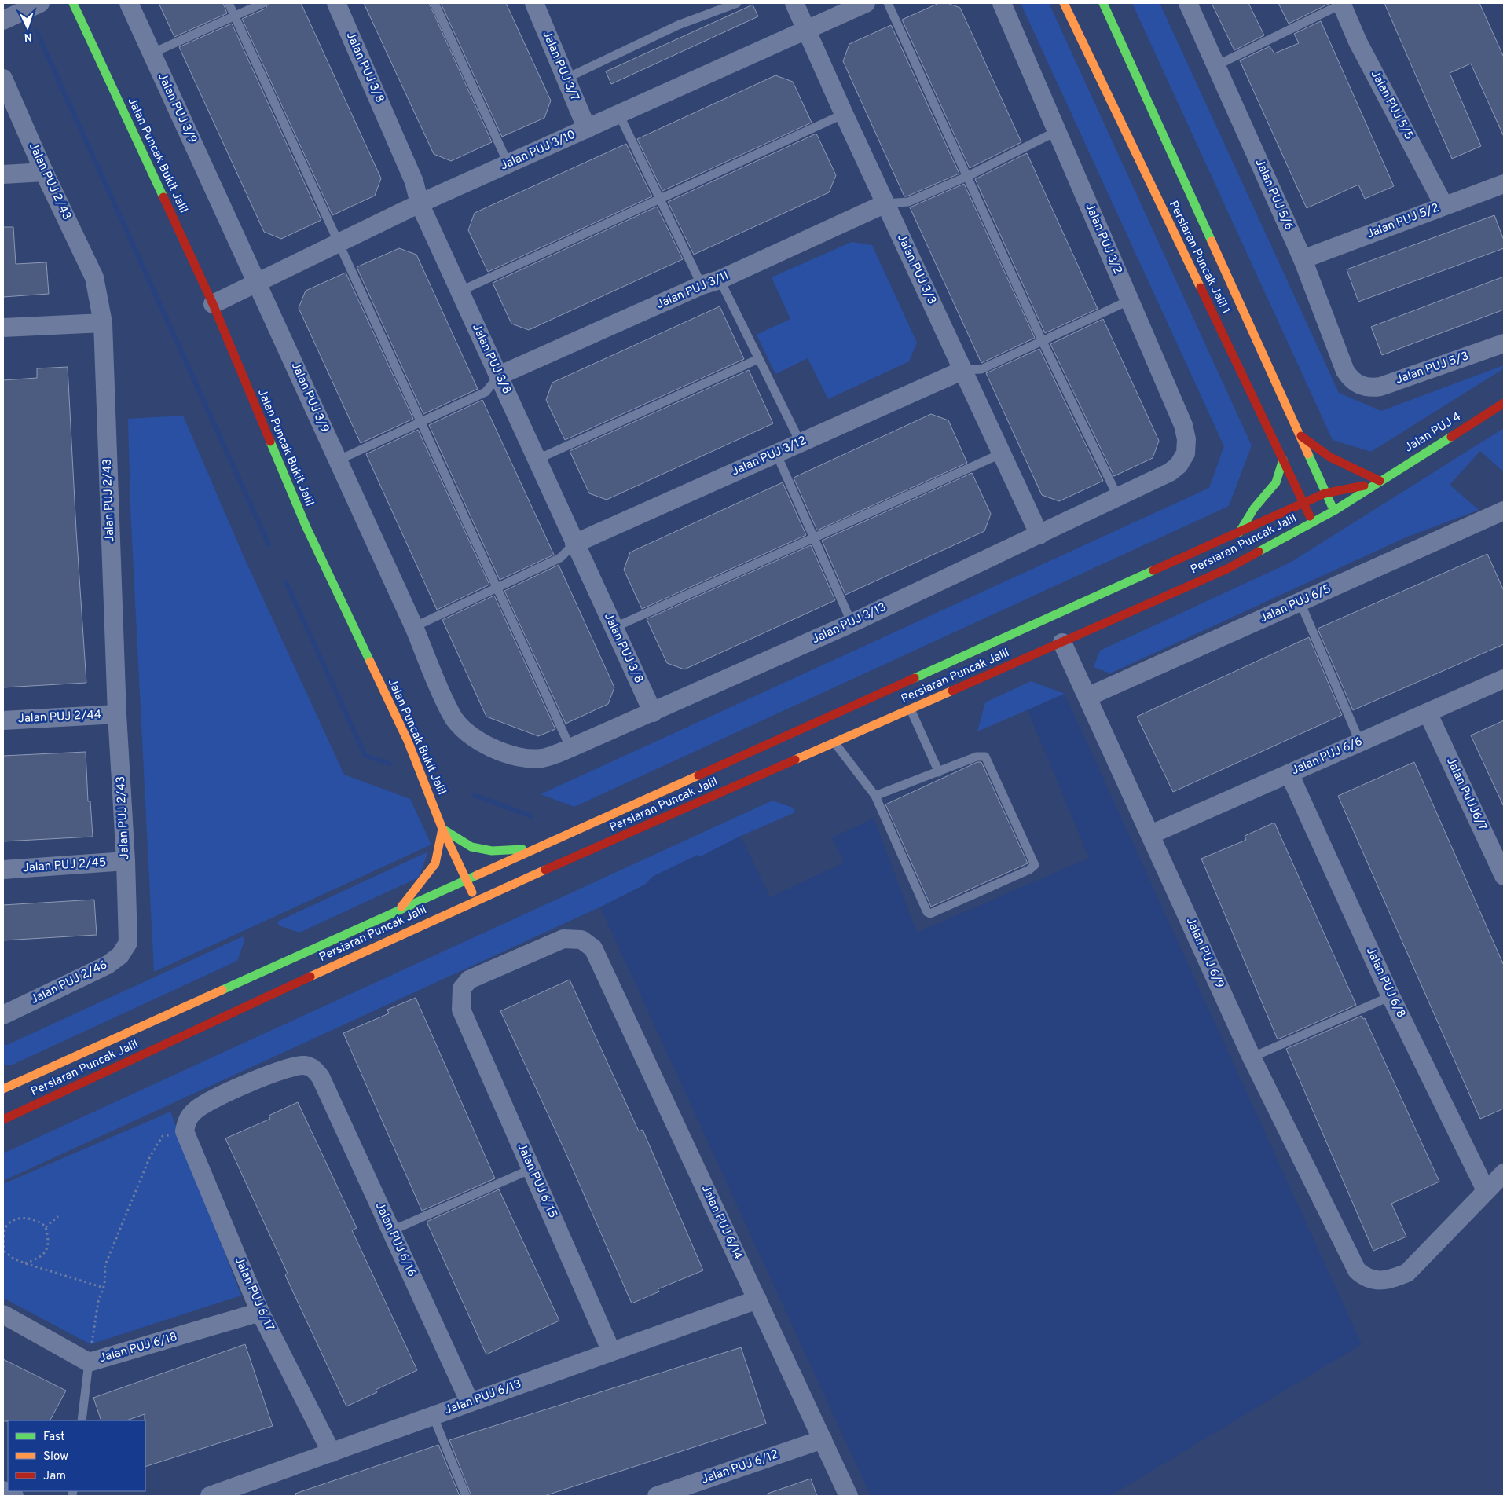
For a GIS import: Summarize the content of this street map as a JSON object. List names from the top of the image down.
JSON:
{
  "streets": {
    "main road": [
      "Jalan Puncak Bukit Jalil",
      "Persiaran Puncak Jalil 1",
      "Jalan PUJ 4",
      "Persiaran Puncak Jalil"
    ],
    "street": [
      "Jalan PUJ 3/7",
      "Jalan PUJ 3/8",
      "Jalan PUJ 5/5",
      "Jalan PUJ 3/9",
      "Jalan PUJ 3/10",
      "Jalan PUJ 2/43",
      "Jalan PUJ 5/6",
      "Jalan PUJ 5/2",
      "Jalan PUJ 3/2",
      "Jalan PUJ 3/3",
      "Jalan PUJ 3/11",
      "Jalan PUJ 5/3",
      "Jalan PUJ 3/12",
      "Jalan PUJ 6/5",
      "Jalan PUJ 3/13",
      "Jalan PUJ 2/44",
      "Jalan PUJ 6/6",
      "Jalan PuUJ6/7",
      "Jalan PUJ 2/45",
      "Jalan PUJ 6/9",
      "Jalan PUJ 2/46",
      "Jalan PUJ 6/8",
      "Jalan PUJ 6/15",
      "Jalan PUJ 6/14",
      "Jalan PUJ 6/16",
      "Jalan PUJ 6/17",
      "Jalan PUJ 6/18",
      "Jalan PUJ 6/13",
      "Jalan PUJ 6/12"
    ]
  },
  "crossings": [
    ["Jalan PUJ 3/7", "Jalan PUJ 3/10"],
    ["Jalan PUJ 3/8", "Jalan PUJ 3/10"],
    ["Jalan PUJ 3/8", "Jalan PUJ 3/11"],
    ["Jalan PUJ 3/8", "Jalan PUJ 3/12"],
    ["Jalan PUJ 3/8", "Jalan PUJ 3/13"],
    ["Jalan PUJ 5/5", "Jalan PUJ 5/2"],
    ["Jalan PUJ 3/9", "Jalan PUJ 3/10"],
    ["Jalan PUJ 3/9", "Jalan PUJ 3/13"],
    ["Jalan PUJ 3/10", "Jalan Puncak Bukit Jalil"],
    ["Jalan PUJ 3/10", "Jalan PUJ 3/3"],
    ["Jalan Puncak Bukit Jalil", "Persiaran Puncak Jalil"],
    ["Jalan PUJ 2/43", "Jalan PUJ 2/44"],
    ["Jalan PUJ 2/43", "Jalan PUJ 2/45"],
    ["Jalan PUJ 2/43", "Jalan PUJ 2/46"],
    ["Jalan PUJ 5/6", "Jalan PUJ 5/2"],
    ["Jalan PUJ 5/6", "Jalan PUJ 5/3"],
    ["Jalan PUJ 3/2", "Jalan PUJ 3/13"],
    ["Persiaran Puncak Jalil 1", "Jalan PUJ 4"],
    ["Persiaran Puncak Jalil 1", "Persiaran Puncak Jalil"],
    ["Jalan PUJ 3/3", "Jalan PUJ 3/11"],
    ["Jalan PUJ 3/3", "Jalan PUJ 3/12"],
    ["Jalan PUJ 3/3", "Jalan PUJ 3/13"],
    ["Jalan PUJ 4", "Persiaran Puncak Jalil"],
    ["Persiaran Puncak Jalil", "Jalan PUJ 6/9"],
    ["Jalan PUJ 6/5", "Jalan PUJ 6/9"],
    ["Jalan PUJ 6/6", "Jalan PuUJ6/7"],
    ["Jalan PUJ 6/6", "Jalan PUJ 6/9"],
    ["Jalan PUJ 6/6", "Jalan PUJ 6/8"],
    ["Jalan PUJ 6/9", "Jalan PUJ 6/8"],
    ["Jalan PUJ 6/15", "Jalan PUJ 6/14"],
    ["Jalan PUJ 6/15", "Jalan PUJ 6/13"],
    ["Jalan PUJ 6/14", "Jalan PUJ 6/13"],
    ["Jalan PUJ 6/14", "Jalan PUJ 6/12"],
    ["Jalan PUJ 6/16", "Jalan PUJ 6/17"],
    ["Jalan PUJ 6/16", "Jalan PUJ 6/13"],
    ["Jalan PUJ 6/17", "Jalan PUJ 6/18"],
    ["Jalan PUJ 6/17", "Jalan PUJ 6/13"]
  ],
  "legend": ["Fast", "Slow", "Jam"],
  "north": "bottom"
}
